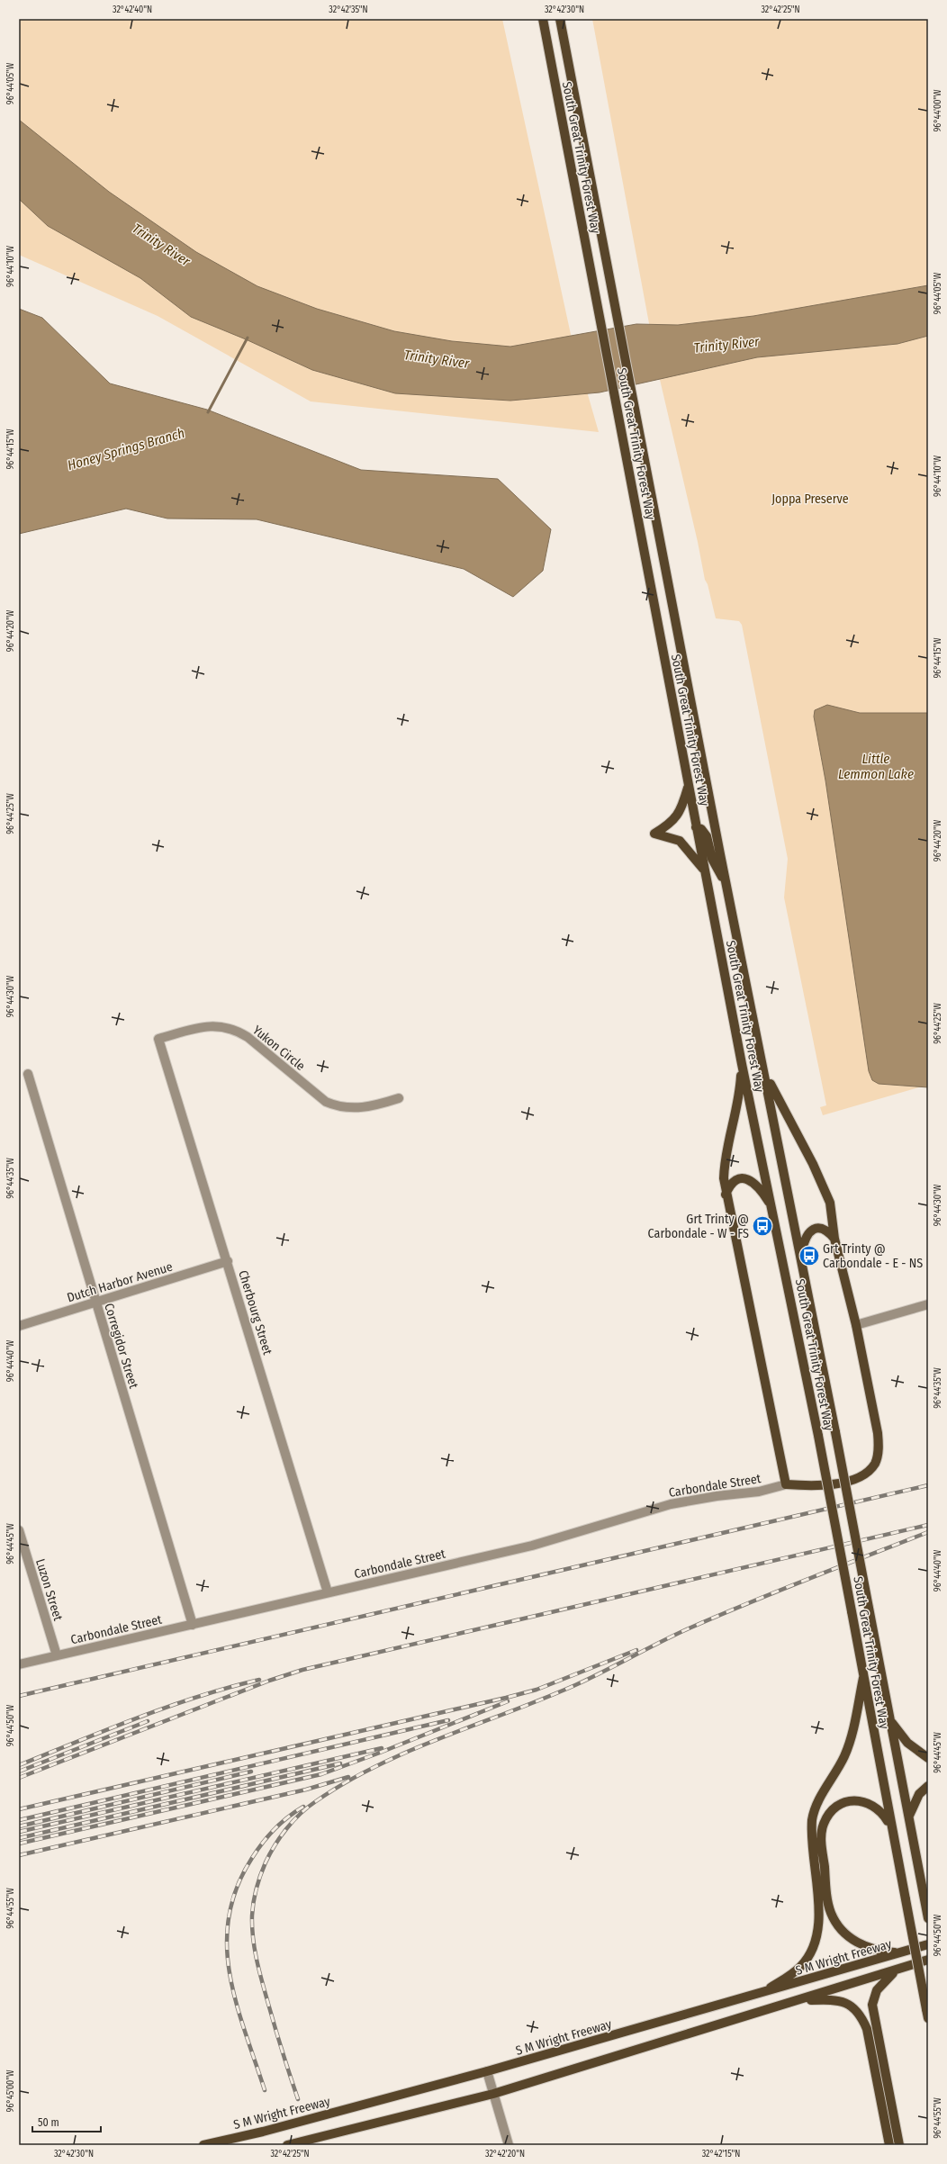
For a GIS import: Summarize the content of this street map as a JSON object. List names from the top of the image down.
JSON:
{
  "streets": {
    "main road": ["South Great Trinity Forest Way", "S M Wright Freeway"],
    "street": [
      "Yukon Circle",
      "Dutch Harbor Avenue",
      "Cherbourg Street",
      "Corregidor Street",
      "Carbondale Street",
      "Luzon Street"
    ]
  },
  "crossings": [
    ["Yukon Circle", "Cherbourg Street"],
    ["Dutch Harbor Avenue", "Cherbourg Street"],
    ["Dutch Harbor Avenue", "Corregidor Street"],
    ["Cherbourg Street", "Carbondale Street"],
    ["Corregidor Street", "Carbondale Street"],
    ["Carbondale Street", "Luzon Street"]
  ],
  "water": ["Trinity River", "Honey Springs Branch", "Little Lemmon Lake"],
  "parks": ["Joppa Preserve"],
  "places": {
    "bus stop": ["Grt Trinty @ Carbondale - W - FS", "Grt Trinty @ Carbondale - E - NS"]
  },
  "scale_bar": "50 m",
  "coordinates": [
    "32°42'40\"N",
    "32°42'35\"N",
    "32°42'30\"N",
    "32°42'25\"N",
    "96°44'05\"W",
    "96°44'00\"W",
    "96°44'10\"W",
    "96°44'15\"W",
    "96°44'20\"W",
    "96°44'25\"W",
    "96°44'30\"W",
    "96°44'35\"W",
    "96°44'40\"W",
    "96°44'45\"W",
    "96°44'50\"W",
    "96°44'55\"W",
    "96°45'00\"W",
    "32°42'20\"N",
    "32°42'15\"N"
  ]
}
